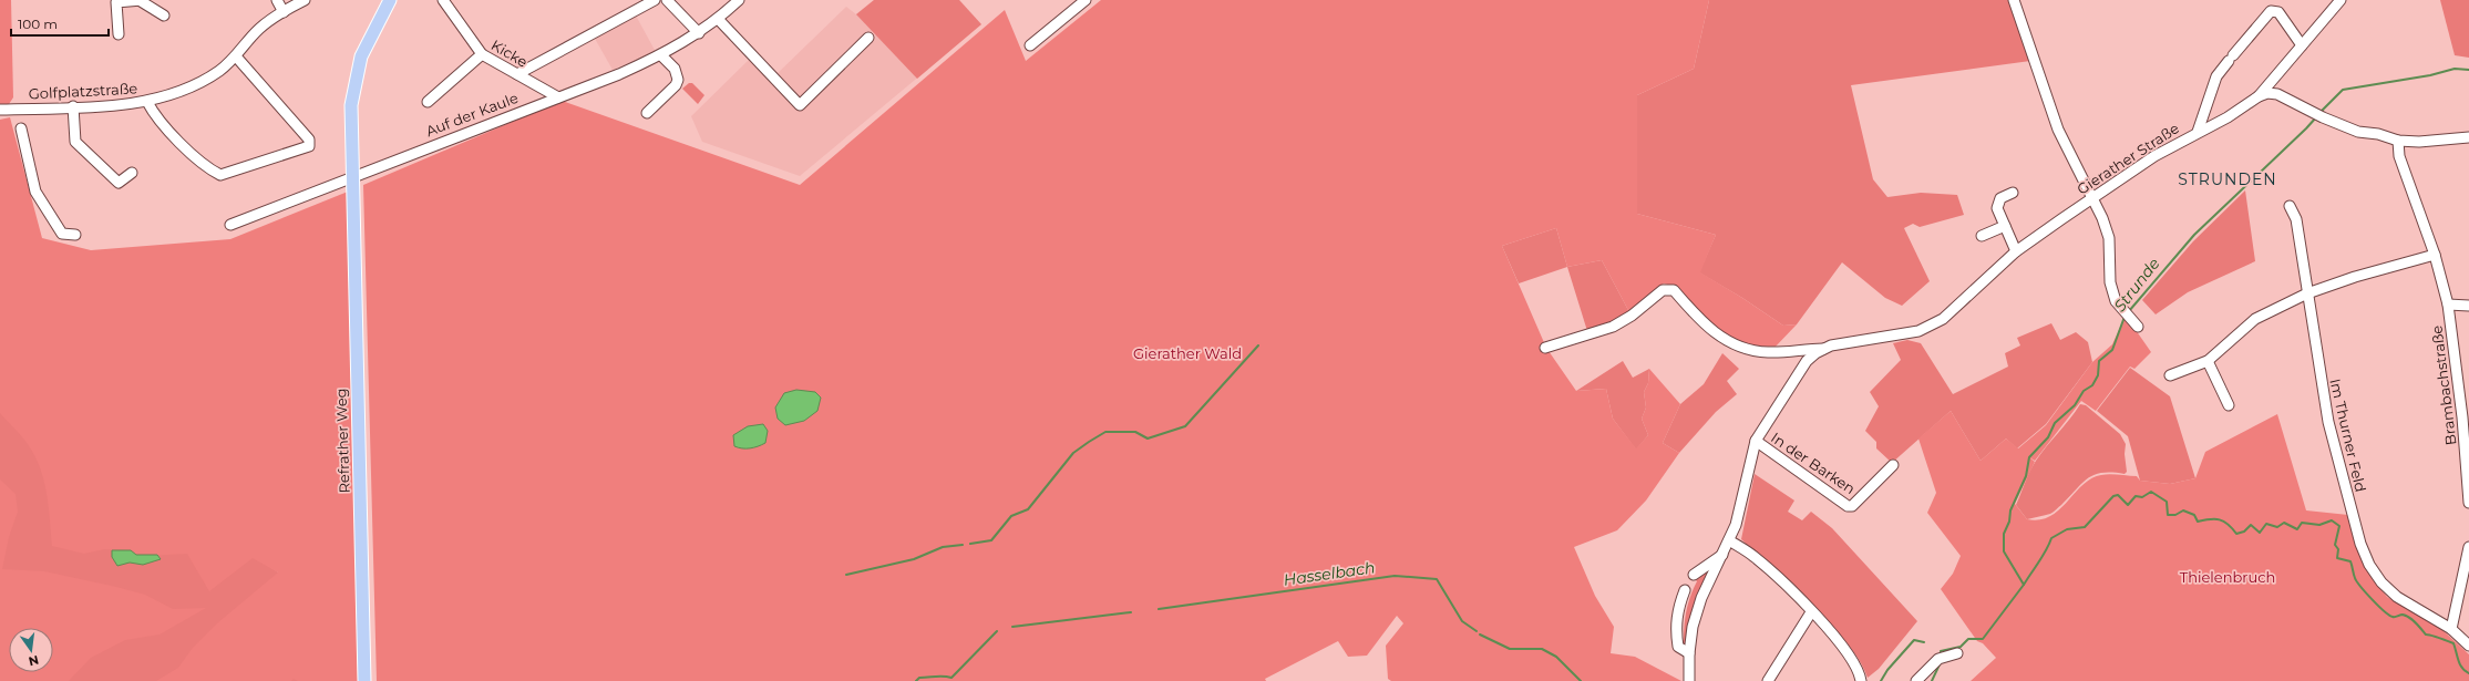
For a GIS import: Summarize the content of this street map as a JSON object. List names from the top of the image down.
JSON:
{
  "streets": {
    "main road": ["Refrather Weg"],
    "street": [
      "Kicke",
      "Golfplatzstraße",
      "Auf der Kaule",
      "Gierather Straße",
      "Brambachstraße",
      "Im Thurner Feld",
      "In der Barken"
    ]
  },
  "crossings": [
    ["Kicke", "Auf der Kaule"],
    ["Auf der Kaule", "Refrather Weg"],
    ["Gierather Straße", "In der Barken"]
  ],
  "districts": ["STRUNDEN"],
  "water": ["Strunde", "Hasselbach"],
  "parks": ["Gierather Wald", "Thielenbruch"],
  "scale_bar": "100 m",
  "north": "bottom"
}
